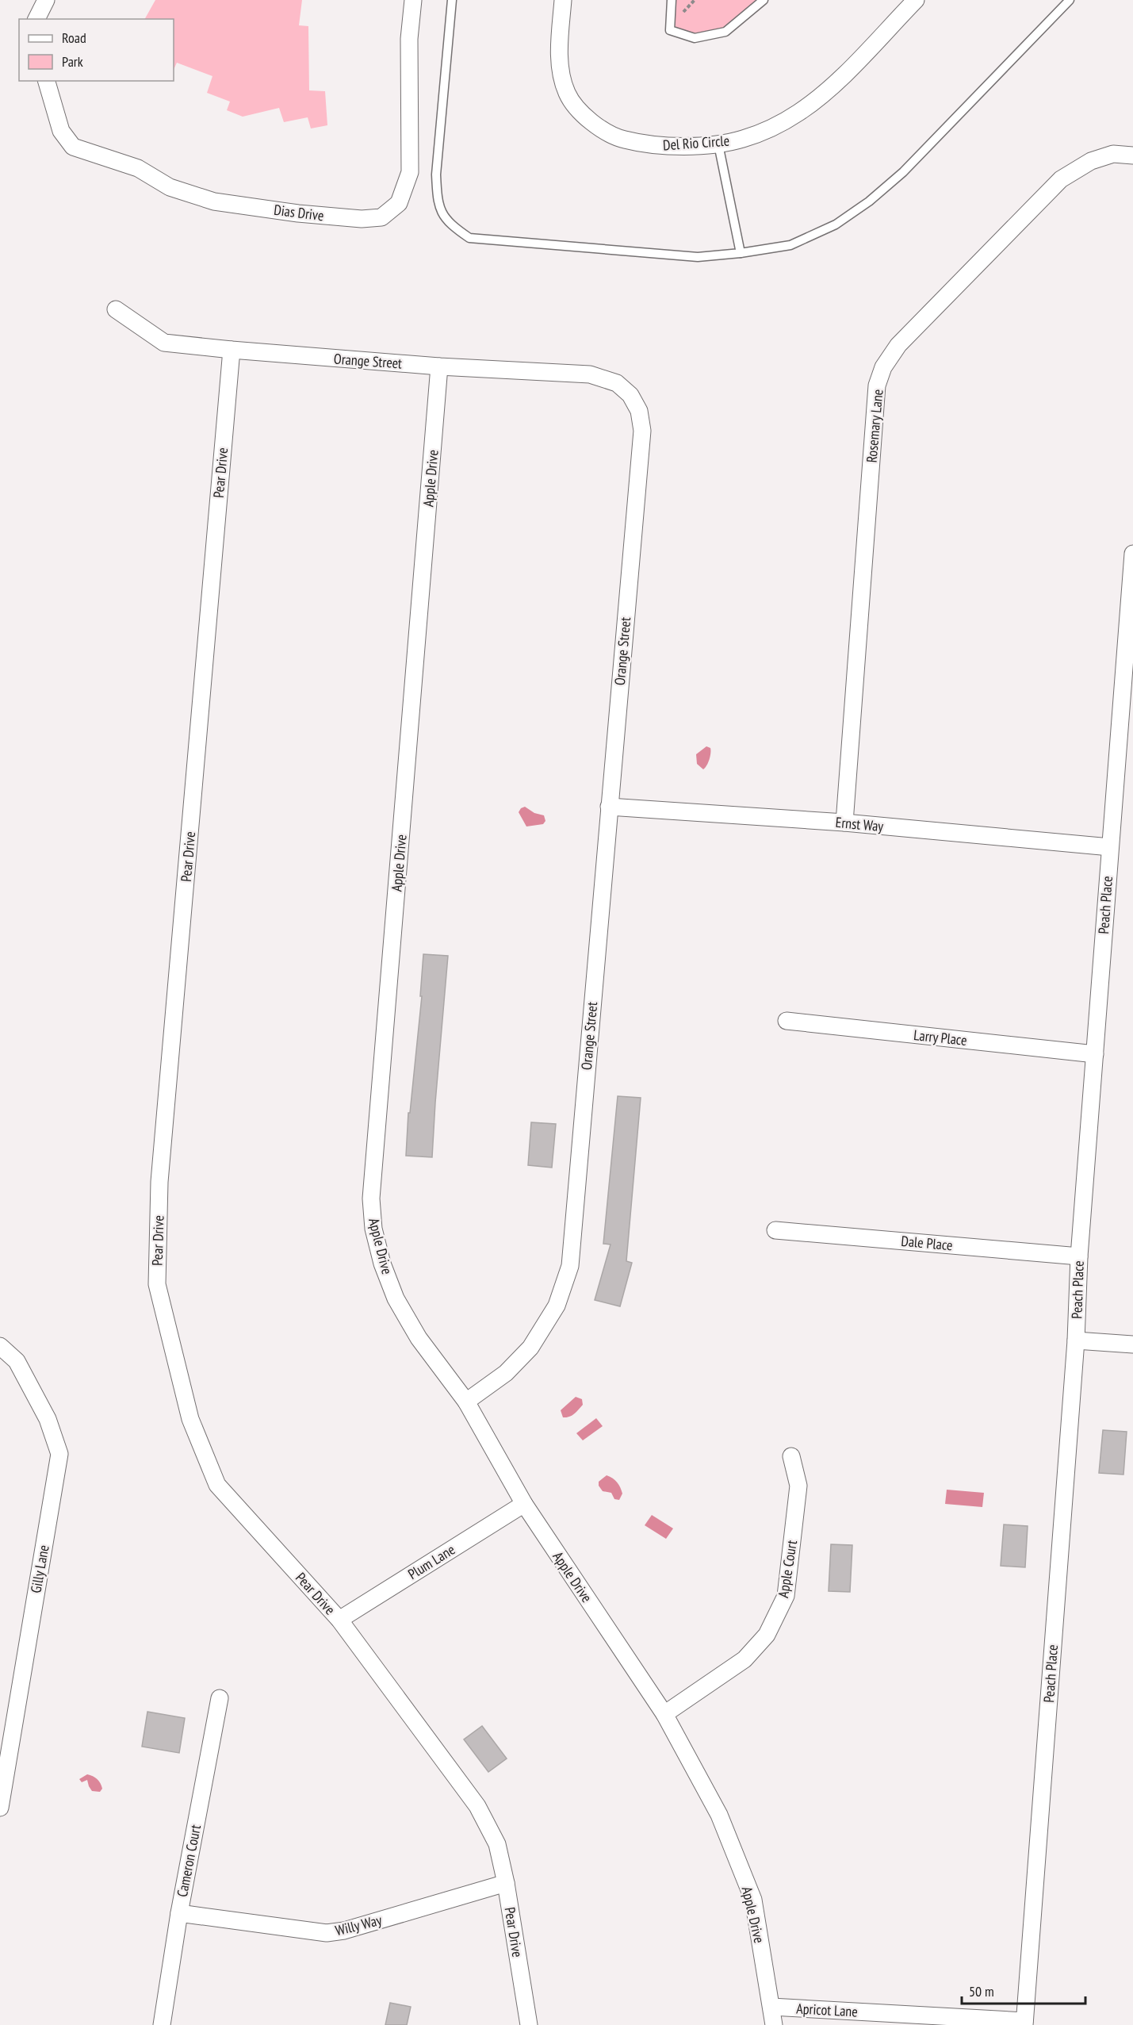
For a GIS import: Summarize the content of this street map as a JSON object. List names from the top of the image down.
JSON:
{
  "streets": {
    "street": [
      "Del Rio Circle",
      "Dias Drive",
      "Orange Street",
      "Rosemary Lane",
      "Pear Drive",
      "Apple Drive",
      "Ernst Way",
      "Peach Place",
      "Larry Place",
      "Dale Place",
      "Plum Lane",
      "Gilly Lane",
      "Apple Court",
      "Cameron Court",
      "Willy Way",
      "Apricot Lane"
    ]
  },
  "crossings": [
    ["Orange Street", "Pear Drive"],
    ["Orange Street", "Apple Drive"],
    ["Orange Street", "Ernst Way"],
    ["Rosemary Lane", "Ernst Way"],
    ["Pear Drive", "Plum Lane"],
    ["Pear Drive", "Willy Way"],
    ["Apple Drive", "Plum Lane"],
    ["Apple Drive", "Apple Court"],
    ["Apple Drive", "Apricot Lane"],
    ["Ernst Way", "Peach Place"],
    ["Peach Place", "Larry Place"],
    ["Peach Place", "Dale Place"],
    ["Peach Place", "Apricot Lane"],
    ["Cameron Court", "Willy Way"]
  ],
  "legend": ["Road", "Park"],
  "scale_bar": "50 m"
}
